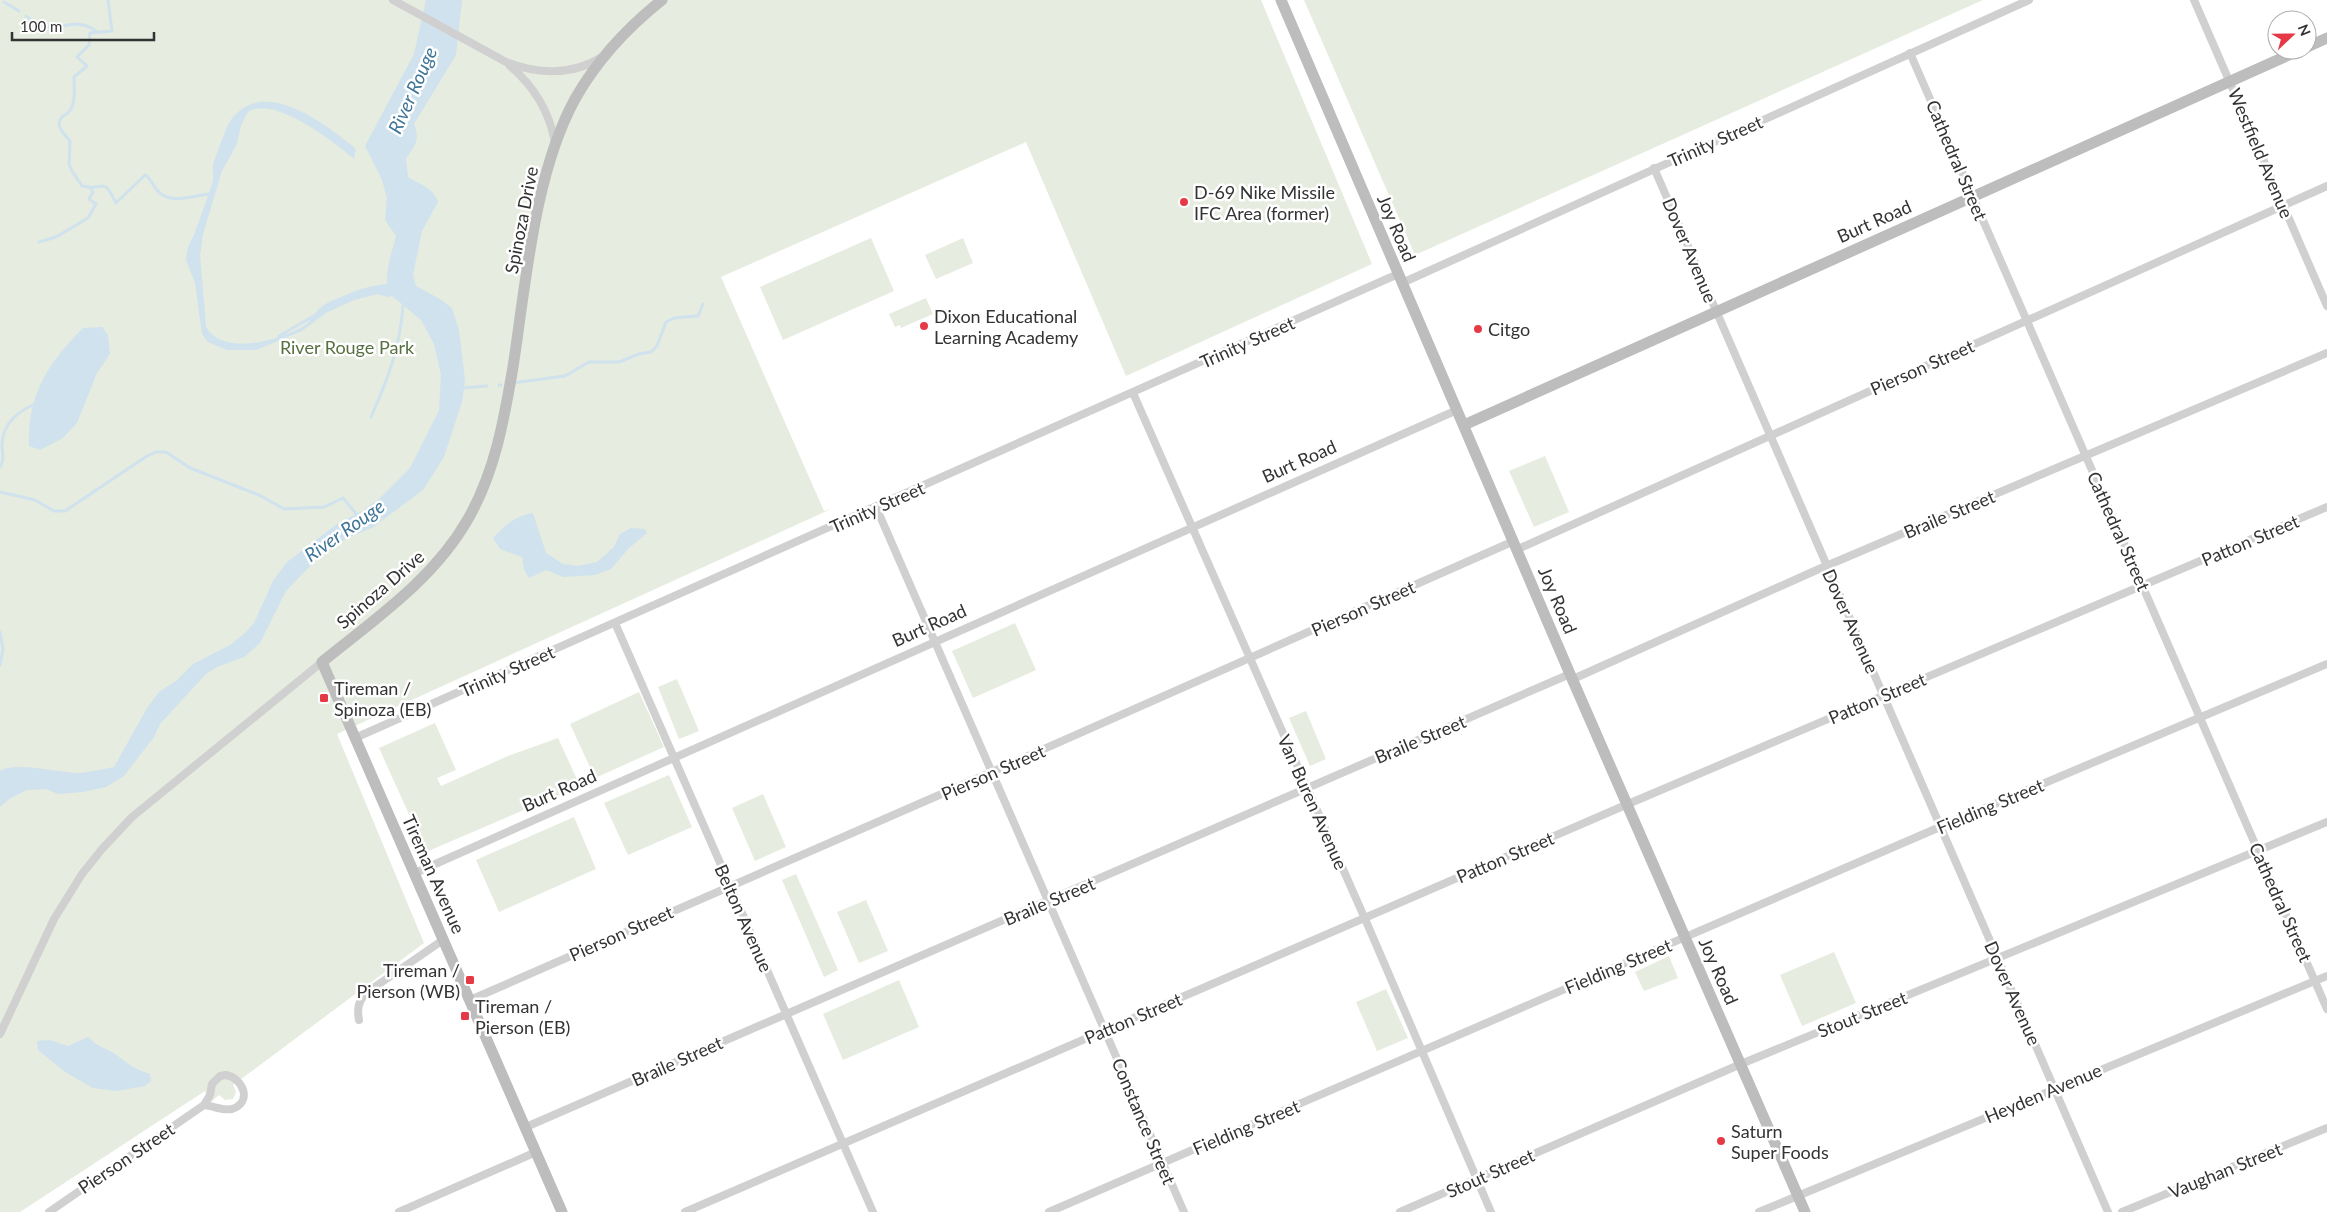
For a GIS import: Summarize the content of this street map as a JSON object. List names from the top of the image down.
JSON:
{
  "streets": {
    "street": [
      "Trinity Street",
      "Westfield Avenue",
      "Cathedral Street",
      "Spinoza Drive",
      "Burt Road",
      "Joy Road",
      "Dover Avenue",
      "Pierson Street",
      "Braile Street",
      "Patton Street",
      "Van Buren Avenue",
      "Fielding Street",
      "Tireman Avenue",
      "Belton Avenue",
      "Stout Street",
      "Heyden Avenue",
      "Constance Street",
      "Vaughan Street"
    ]
  },
  "crossings": [
    ["Trinity Street", "Cathedral Street"],
    ["Trinity Street", "Joy Road"],
    ["Trinity Street", "Dover Avenue"],
    ["Trinity Street", "Van Buren Avenue"],
    ["Trinity Street", "Tireman Avenue"],
    ["Trinity Street", "Belton Avenue"],
    ["Trinity Street", "Constance Street"],
    ["Westfield Avenue", "Burt Road"],
    ["Westfield Avenue", "Pierson Street"],
    ["Cathedral Street", "Burt Road"],
    ["Cathedral Street", "Pierson Street"],
    ["Cathedral Street", "Braile Street"],
    ["Cathedral Street", "Patton Street"],
    ["Cathedral Street", "Fielding Street"],
    ["Cathedral Street", "Stout Street"],
    ["Cathedral Street", "Heyden Avenue"],
    ["Spinoza Drive", "Tireman Avenue"],
    ["Burt Road", "Joy Road"],
    ["Burt Road", "Dover Avenue"],
    ["Burt Road", "Van Buren Avenue"],
    ["Burt Road", "Tireman Avenue"],
    ["Burt Road", "Belton Avenue"],
    ["Burt Road", "Constance Street"],
    ["Joy Road", "Pierson Street"],
    ["Joy Road", "Braile Street"],
    ["Joy Road", "Patton Street"],
    ["Joy Road", "Fielding Street"],
    ["Joy Road", "Stout Street"],
    ["Joy Road", "Heyden Avenue"],
    ["Dover Avenue", "Pierson Street"],
    ["Dover Avenue", "Braile Street"],
    ["Dover Avenue", "Patton Street"],
    ["Dover Avenue", "Fielding Street"],
    ["Dover Avenue", "Stout Street"],
    ["Dover Avenue", "Heyden Avenue"],
    ["Pierson Street", "Van Buren Avenue"],
    ["Pierson Street", "Tireman Avenue"],
    ["Pierson Street", "Belton Avenue"],
    ["Pierson Street", "Constance Street"],
    ["Braile Street", "Van Buren Avenue"],
    ["Braile Street", "Tireman Avenue"],
    ["Braile Street", "Belton Avenue"],
    ["Braile Street", "Constance Street"],
    ["Patton Street", "Van Buren Avenue"],
    ["Patton Street", "Belton Avenue"],
    ["Patton Street", "Constance Street"],
    ["Van Buren Avenue", "Fielding Street"],
    ["Van Buren Avenue", "Stout Street"],
    ["Fielding Street", "Constance Street"]
  ],
  "water": ["River Rouge"],
  "parks": ["River Rouge Park"],
  "places": {
    "other": [
      "D-69 Nike Missile IFC Area (former)",
      "Dixon Educational Learning Academy",
      "Citgo",
      "Saturn Super Foods"
    ],
    "transit": ["Tireman / Spinoza (EB)", "Tireman / Pierson (WB)", "Tireman / Pierson (EB)"]
  },
  "scale_bar": "100 m",
  "north": "right"
}
